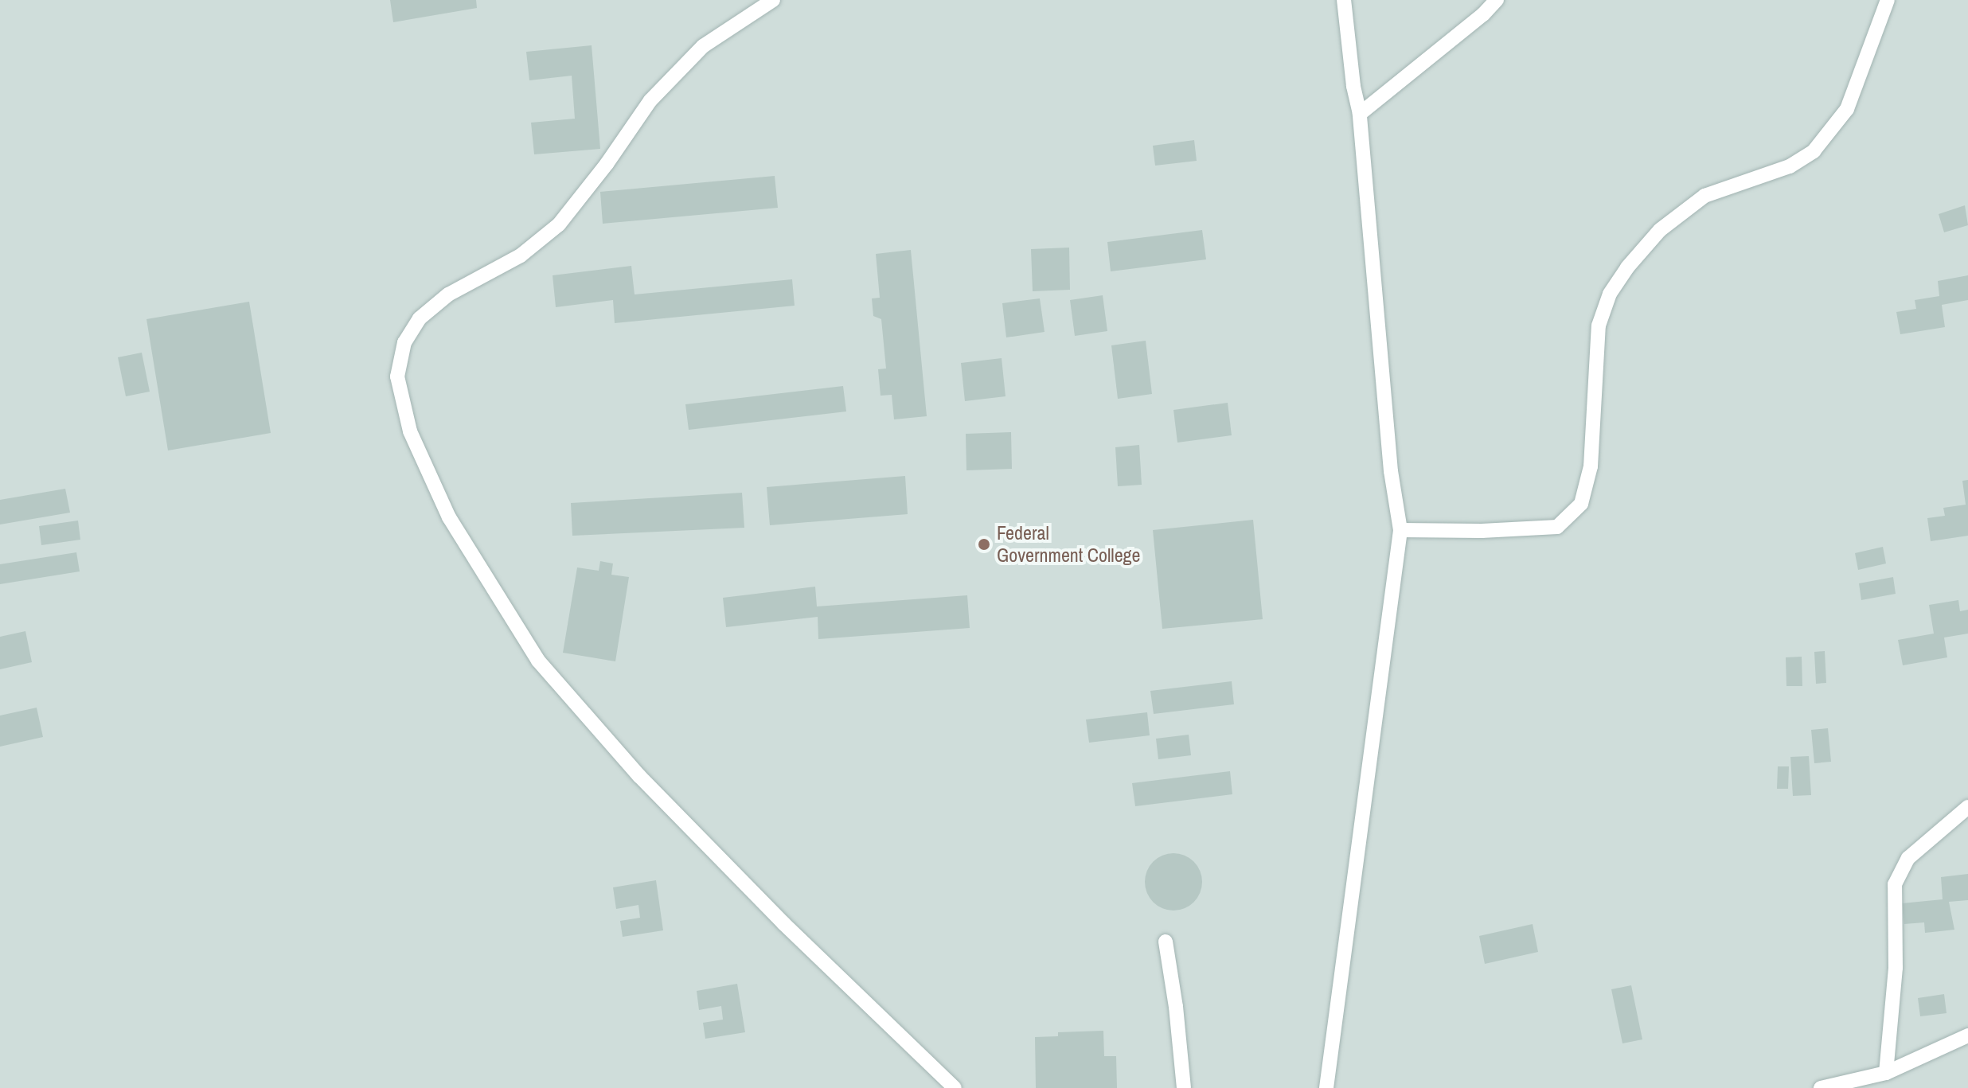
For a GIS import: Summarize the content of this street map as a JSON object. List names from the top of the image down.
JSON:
{
  "places": ["Federal Government College"]
}
